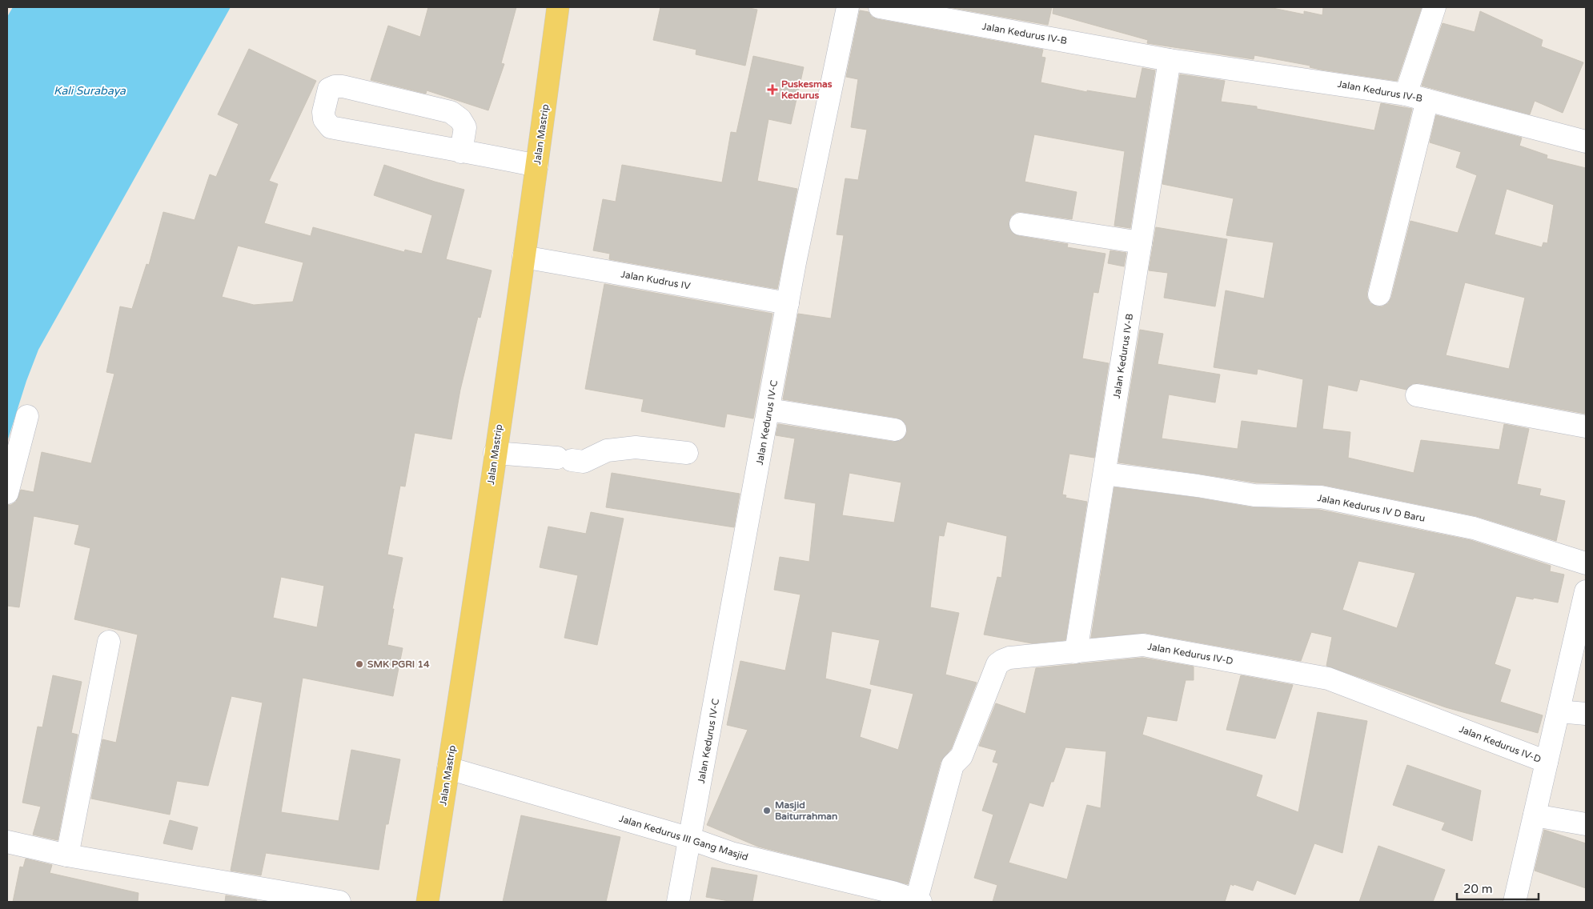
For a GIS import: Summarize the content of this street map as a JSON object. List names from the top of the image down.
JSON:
{
  "streets": {
    "main road": ["Jalan Mastrip"],
    "street": [
      "Jalan Kedurus IV-B",
      "Jalan Kudrus IV",
      "Jalan Kedurus IV-C",
      "Jalan Kedurus IV D Baru",
      "Jalan Kedurus IV-D",
      "Jalan Kedurus III Gang Masjid"
    ]
  },
  "crossings": [
    ["Jalan Kedurus IV-B", "Jalan Kedurus IV D Baru"],
    ["Jalan Kedurus IV-B", "Jalan Kedurus IV-D"],
    ["Jalan Mastrip", "Jalan Kudrus IV"],
    ["Jalan Mastrip", "Jalan Kedurus III Gang Masjid"],
    ["Jalan Kudrus IV", "Jalan Kedurus IV-C"],
    ["Jalan Kedurus IV-C", "Jalan Kedurus III Gang Masjid"],
    ["Jalan Kedurus IV-D", "Jalan Kedurus III Gang Masjid"]
  ],
  "water": ["Kali Surabaya"],
  "places": {
    "health": ["Puskesmas Kedurus"],
    "other": ["SMK PGRI 14", "Masjid Baiturrahman"]
  },
  "scale_bar": "20 m"
}
